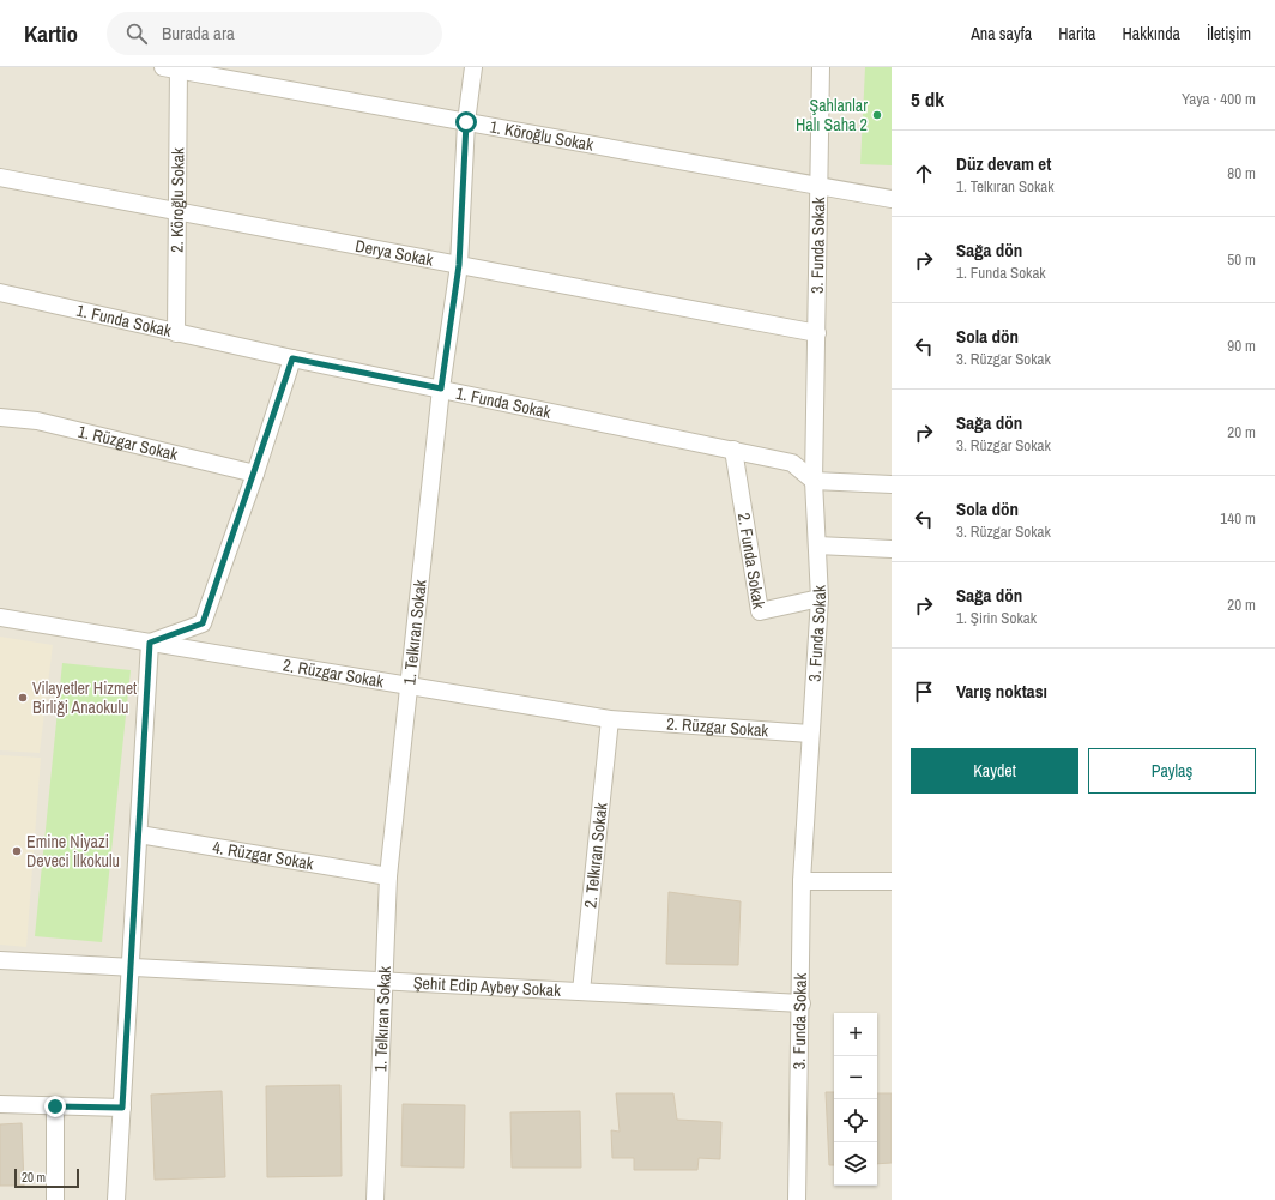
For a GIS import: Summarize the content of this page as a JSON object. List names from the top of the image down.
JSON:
{
  "streets": {
    "street": [
      "1. Köroğlu Sokak",
      "2. Köroğlu Sokak",
      "3. Funda Sokak",
      "Derya Sokak",
      "1. Funda Sokak",
      "1. Rüzgar Sokak",
      "2. Funda Sokak",
      "1. Telkıran Sokak",
      "2. Rüzgar Sokak",
      "2. Telkıran Sokak",
      "4. Rüzgar Sokak",
      "Şehit Edip Aybey Sokak"
    ]
  },
  "crossings": [
    ["1. Köroğlu Sokak", "2. Köroğlu Sokak"],
    ["1. Köroğlu Sokak", "3. Funda Sokak"],
    ["1. Köroğlu Sokak", "1. Telkıran Sokak"],
    ["2. Köroğlu Sokak", "Derya Sokak"],
    ["2. Köroğlu Sokak", "1. Funda Sokak"],
    ["3. Funda Sokak", "Derya Sokak"],
    ["3. Funda Sokak", "1. Funda Sokak"],
    ["3. Funda Sokak", "2. Funda Sokak"],
    ["3. Funda Sokak", "2. Rüzgar Sokak"],
    ["3. Funda Sokak", "Şehit Edip Aybey Sokak"],
    ["Derya Sokak", "1. Telkıran Sokak"],
    ["1. Funda Sokak", "2. Funda Sokak"],
    ["1. Funda Sokak", "1. Telkıran Sokak"],
    ["1. Telkıran Sokak", "2. Rüzgar Sokak"],
    ["1. Telkıran Sokak", "4. Rüzgar Sokak"],
    ["1. Telkıran Sokak", "Şehit Edip Aybey Sokak"],
    ["2. Rüzgar Sokak", "2. Telkıran Sokak"],
    ["2. Telkıran Sokak", "Şehit Edip Aybey Sokak"]
  ],
  "places": ["Şahlanlar Halı Saha 2", "Vilayetler Hizmet Birliği Anaokulu", "Emine Niyazi Deveci İlkokulu"],
  "scale_bar": "20 m",
  "page": {
    "header": "Kartio",
    "search": "Burada ara",
    "nav": [
      "Ana sayfa",
      "Harita",
      "Hakkında",
      "İletişim"
    ],
    "heading": ["5 dk", "Yaya · 400 m"],
    "list": [
      ["Düz devam et", "1. Telkıran Sokak", "80 m"],
      ["Sağa dön", "1. Funda Sokak", "50 m"],
      ["Sola dön", "3. Rüzgar Sokak", "90 m"],
      ["Sağa dön", "3. Rüzgar Sokak", "20 m"],
      ["Sola dön", "3. Rüzgar Sokak", "140 m"],
      ["Sağa dön", "1. Şirin Sokak", "20 m"],
      "Varış noktası"
    ],
    "buttons": ["Kaydet", "Paylaş"],
    "map_buttons": ["+", "−"],
    "scale": "20 m"
  }
}
